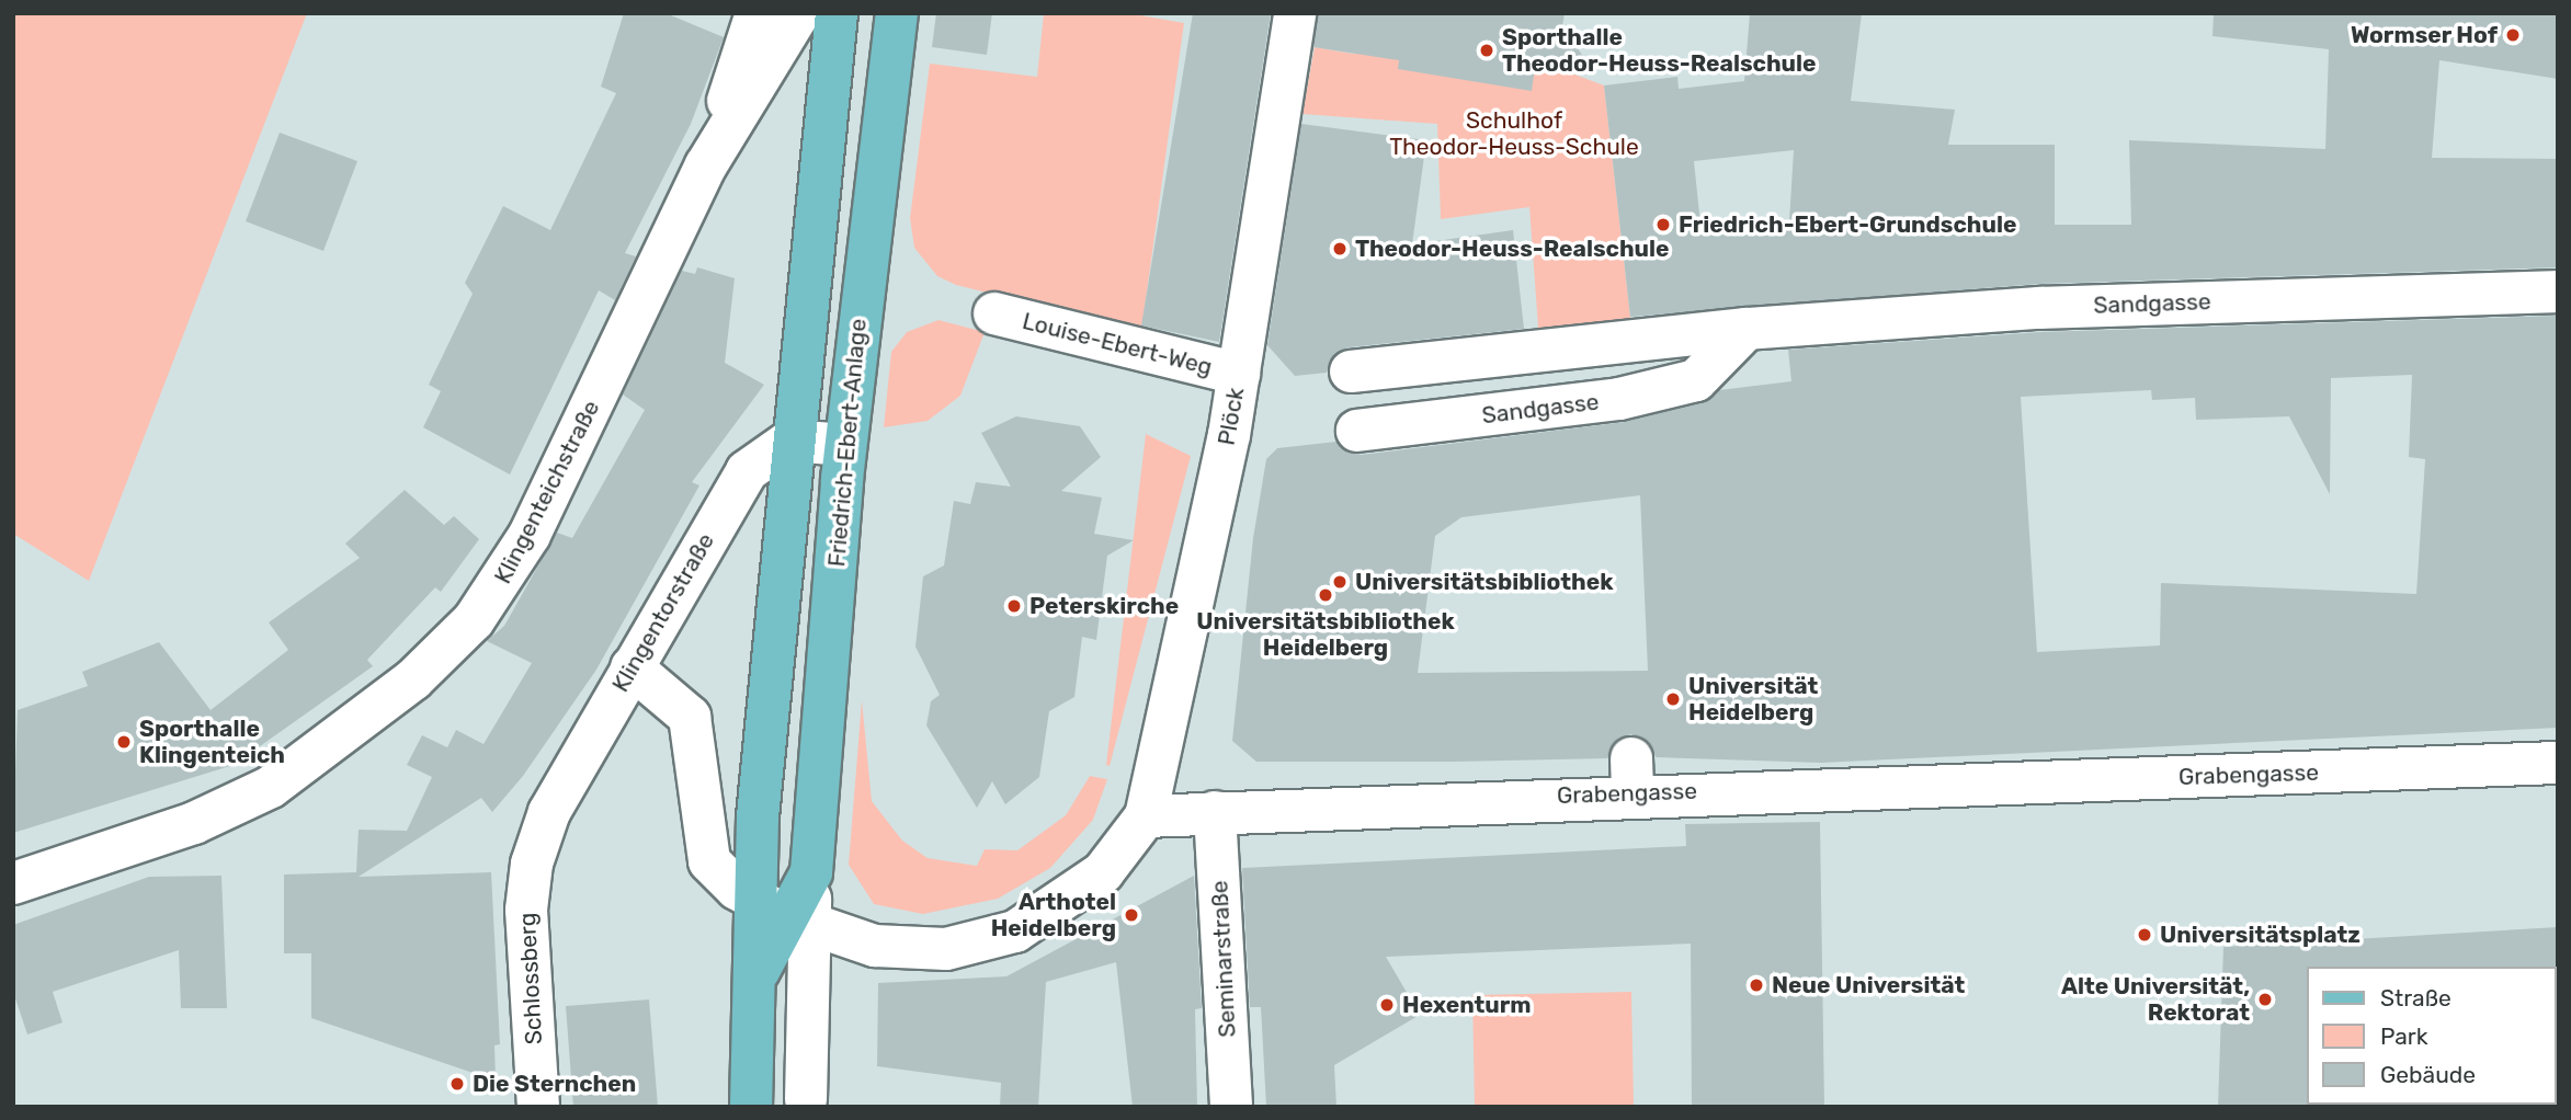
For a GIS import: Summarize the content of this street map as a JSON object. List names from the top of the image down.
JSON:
{
  "streets": {
    "main road": ["Friedrich-Ebert-Anlage"],
    "street": [
      "Sandgasse",
      "Louise-Ebert-Weg",
      "Plöck",
      "Klingenteichstraße",
      "Klingentorstraße",
      "Grabengasse",
      "Seminarstraße",
      "Schlossberg"
    ]
  },
  "crossings": [
    ["Louise-Ebert-Weg", "Plöck"],
    ["Plöck", "Grabengasse"],
    ["Klingentorstraße", "Schlossberg"],
    ["Grabengasse", "Seminarstraße"]
  ],
  "parks": ["Schulhof Theodor-Heuss-Schule"],
  "places": [
    "Wormser Hof",
    "Sporthalle Theodor-Heuss-Realschule",
    "Friedrich-Ebert-Grundschule",
    "Theodor-Heuss-Realschule",
    "Universitätsbibliothek",
    "Universitätsbibliothek Heidelberg",
    "Peterskirche",
    "Universität Heidelberg",
    "Sporthalle Klingenteich",
    "Arthotel Heidelberg",
    "Universitätsplatz",
    "Neue Universität",
    "Alte Universität, Rektorat",
    "Hexenturm",
    "Die Sternchen"
  ],
  "legend": ["Straße", "Park", "Gebäude"]
}
